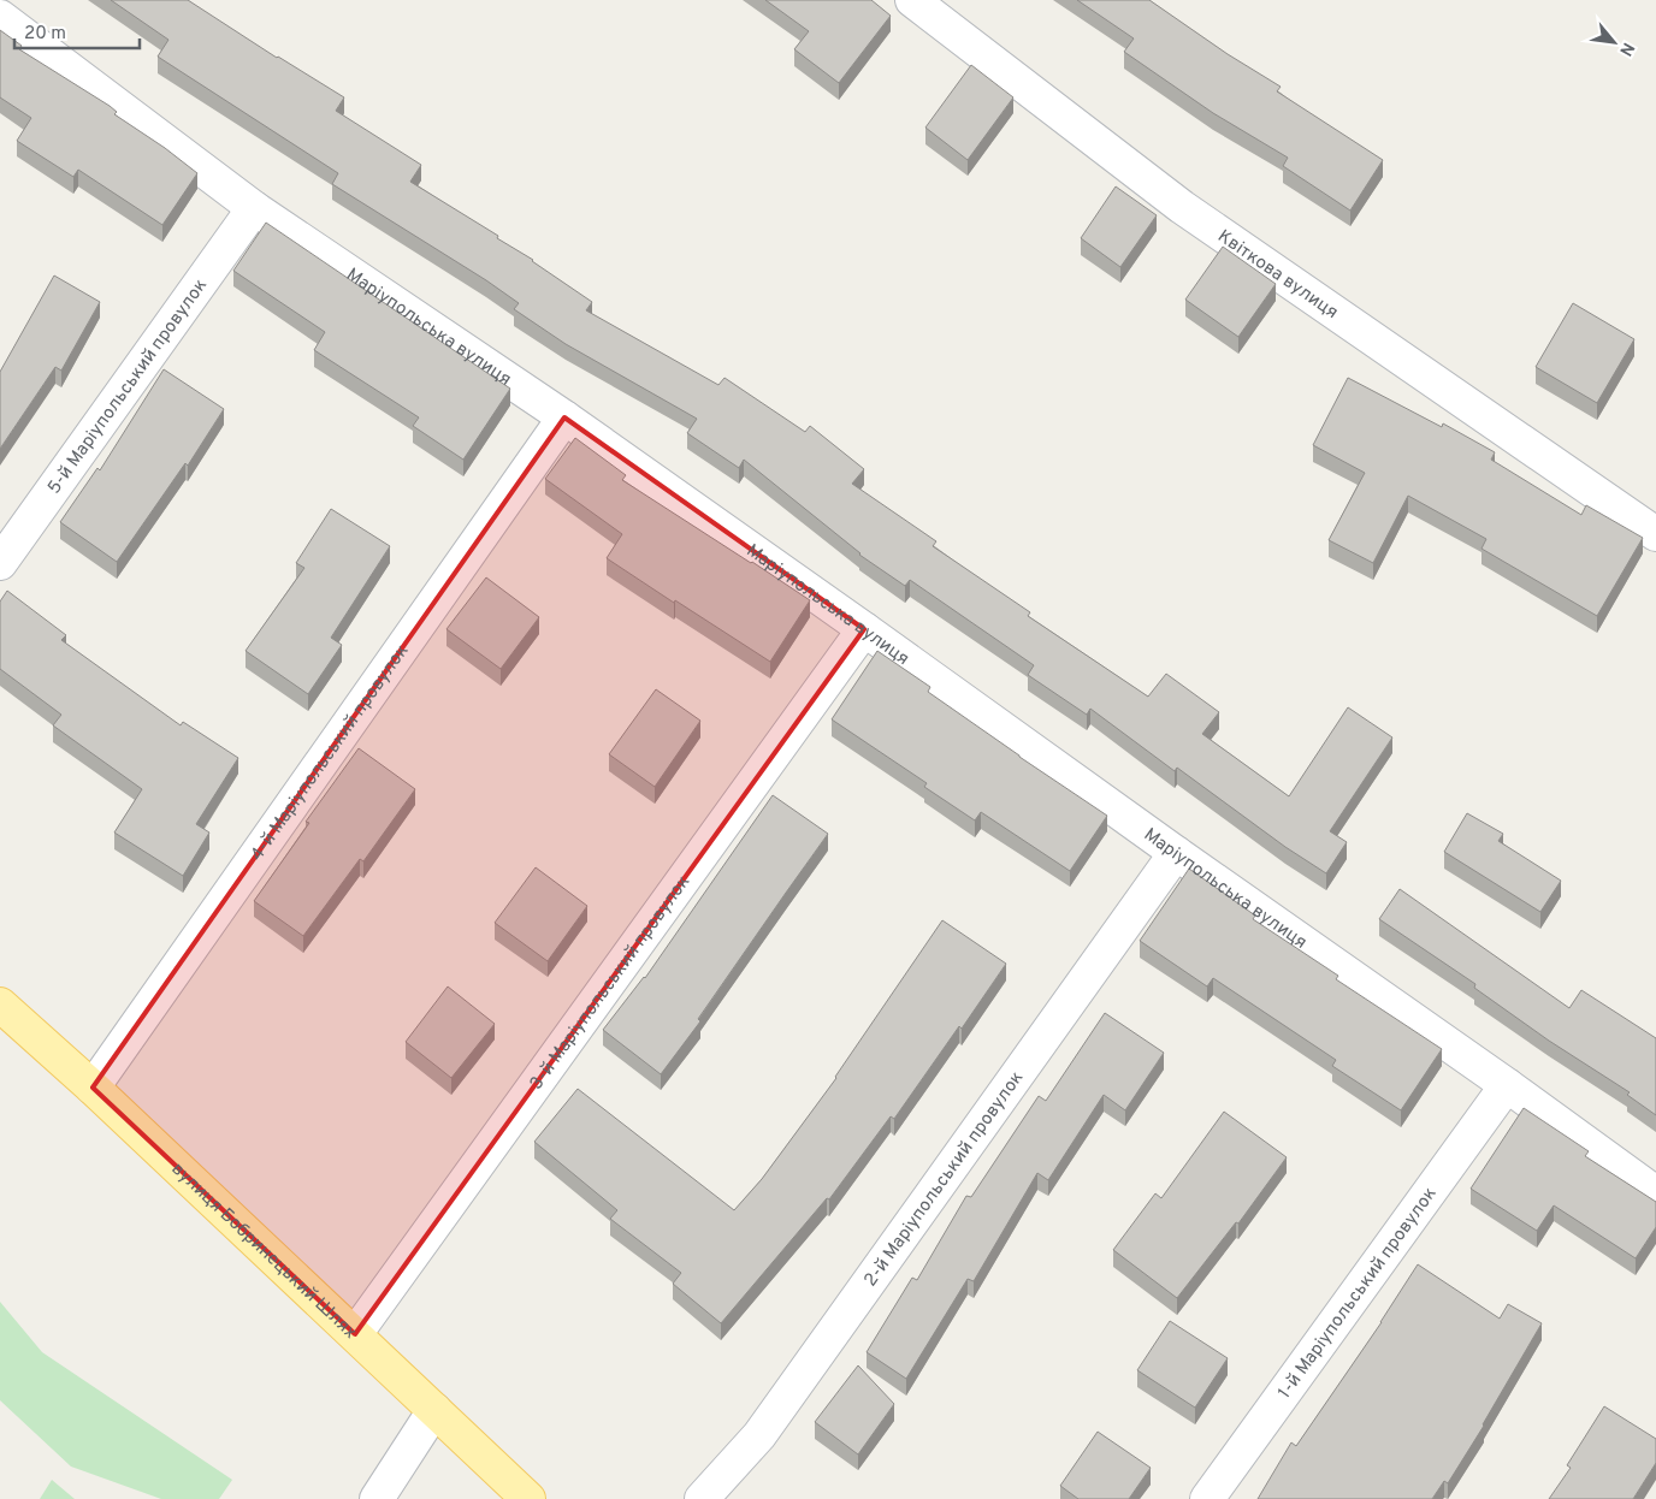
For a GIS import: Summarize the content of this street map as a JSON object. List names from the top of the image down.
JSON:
{
  "streets": {
    "main road": ["вулиця Бобринецький Шлях"],
    "street": [
      "Квіткова вулиця",
      "Маріупольська вулиця",
      "5-й Маріупольський провулок",
      "4-й Маріупольський провулок",
      "3-й Маріупольський провулок",
      "2-й Маріупольський провулок",
      "1-й Маріупольський провулок"
    ]
  },
  "crossings": [
    ["Маріупольська вулиця", "5-й Маріупольський провулок"],
    ["Маріупольська вулиця", "4-й Маріупольський провулок"],
    ["Маріупольська вулиця", "3-й Маріупольський провулок"],
    ["Маріупольська вулиця", "2-й Маріупольський провулок"],
    ["Маріупольська вулиця", "1-й Маріупольський провулок"],
    ["4-й Маріупольський провулок", "вулиця Бобринецький Шлях"],
    ["3-й Маріупольський провулок", "вулиця Бобринецький Шлях"]
  ],
  "scale_bar": "20 m",
  "north": "bottom right"
}
